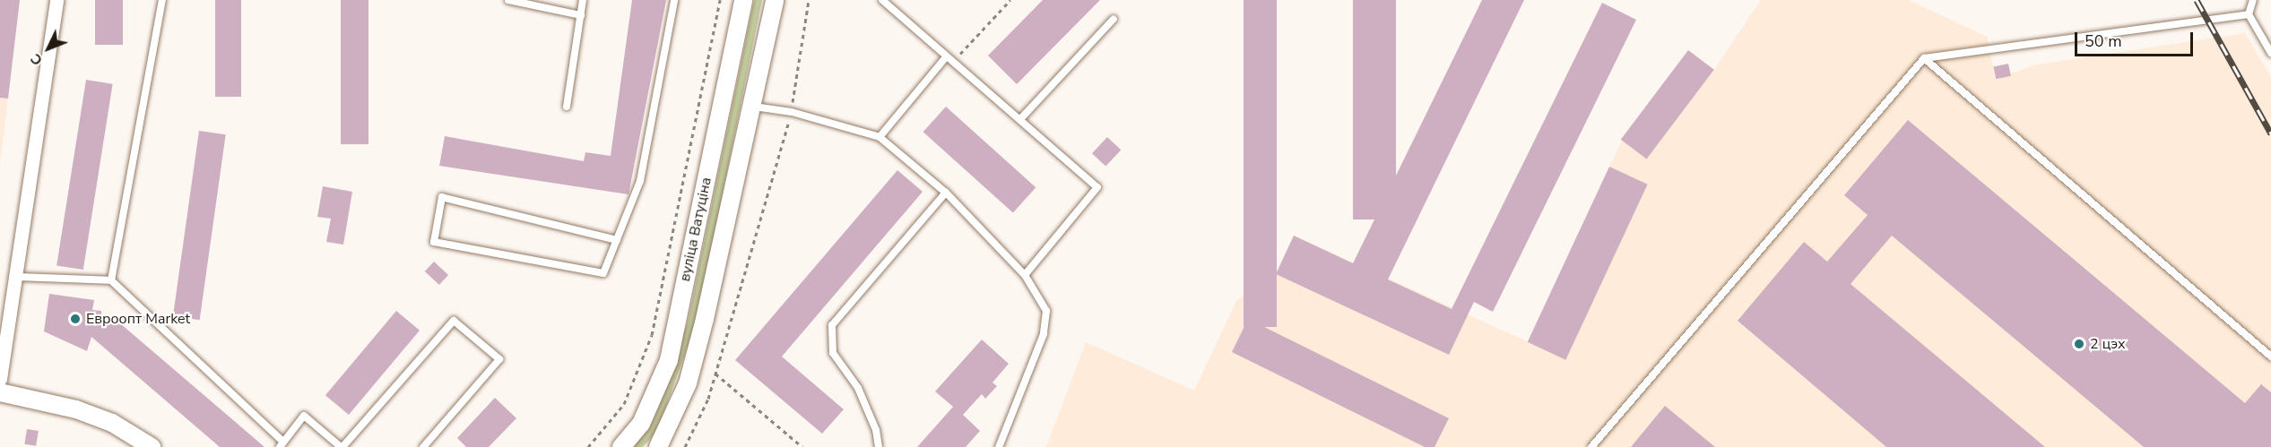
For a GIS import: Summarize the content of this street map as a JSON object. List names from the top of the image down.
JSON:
{
  "streets": {
    "street": ["вуліца Ватуціна"]
  },
  "places": ["Евроопт Market", "2 цэх"],
  "scale_bar": "50 m",
  "north": "bottom left"
}
